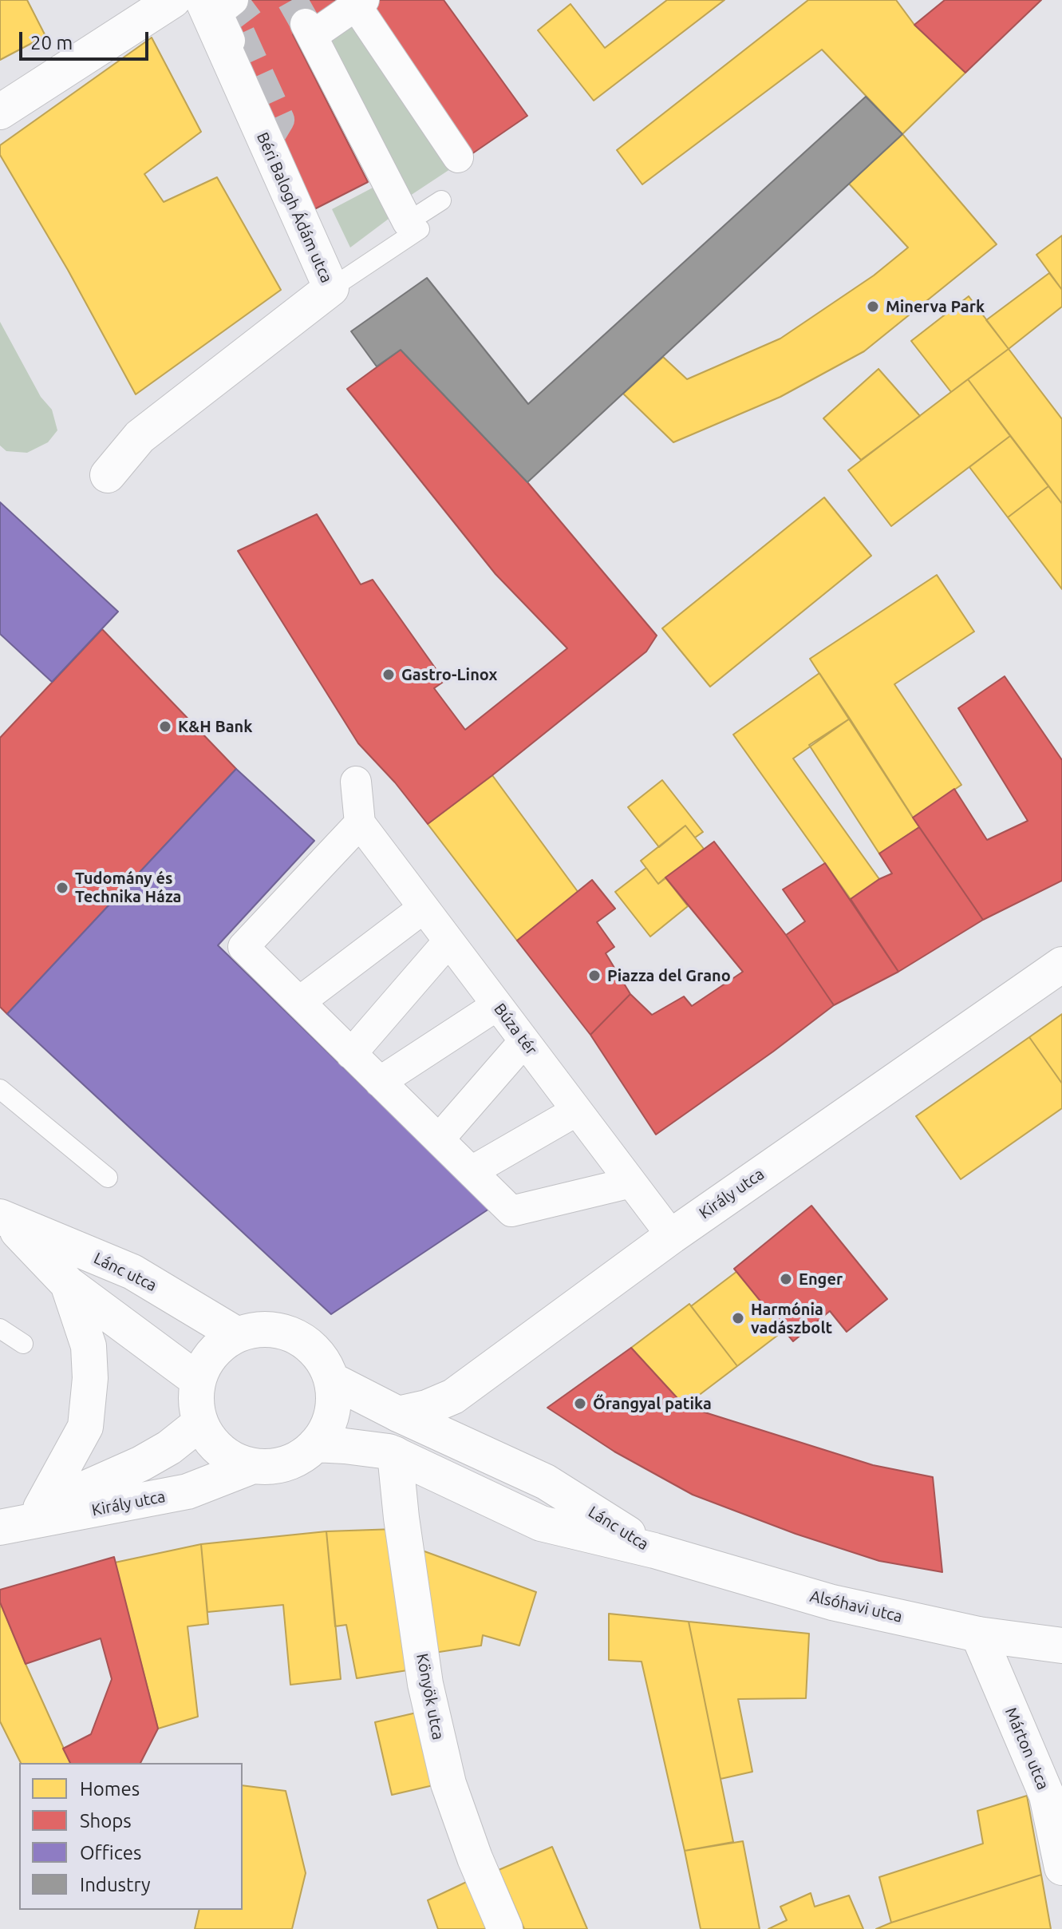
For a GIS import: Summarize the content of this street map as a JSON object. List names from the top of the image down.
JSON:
{
  "streets": {
    "street": [
      "Béri Balogh Ádám utca",
      "Búza tér",
      "Király utca",
      "Lánc utca",
      "Alsóhavi utca",
      "Könyök utca",
      "Márton utca"
    ]
  },
  "crossings": [
    ["Búza tér", "Király utca"],
    ["Király utca", "Lánc utca"],
    ["Lánc utca", "Alsóhavi utca"],
    ["Lánc utca", "Könyök utca"],
    ["Alsóhavi utca", "Márton utca"]
  ],
  "places": [
    "Minerva Park",
    "Gastro-Linox",
    "K&H Bank",
    "Tudomány és Technika Háza",
    "Piazza del Grano",
    "Enger",
    "Harmónia vadászbolt",
    "Őrangyal patika"
  ],
  "legend": [
    "Homes",
    "Shops",
    "Offices",
    "Industry"
  ],
  "scale_bar": "20 m"
}
